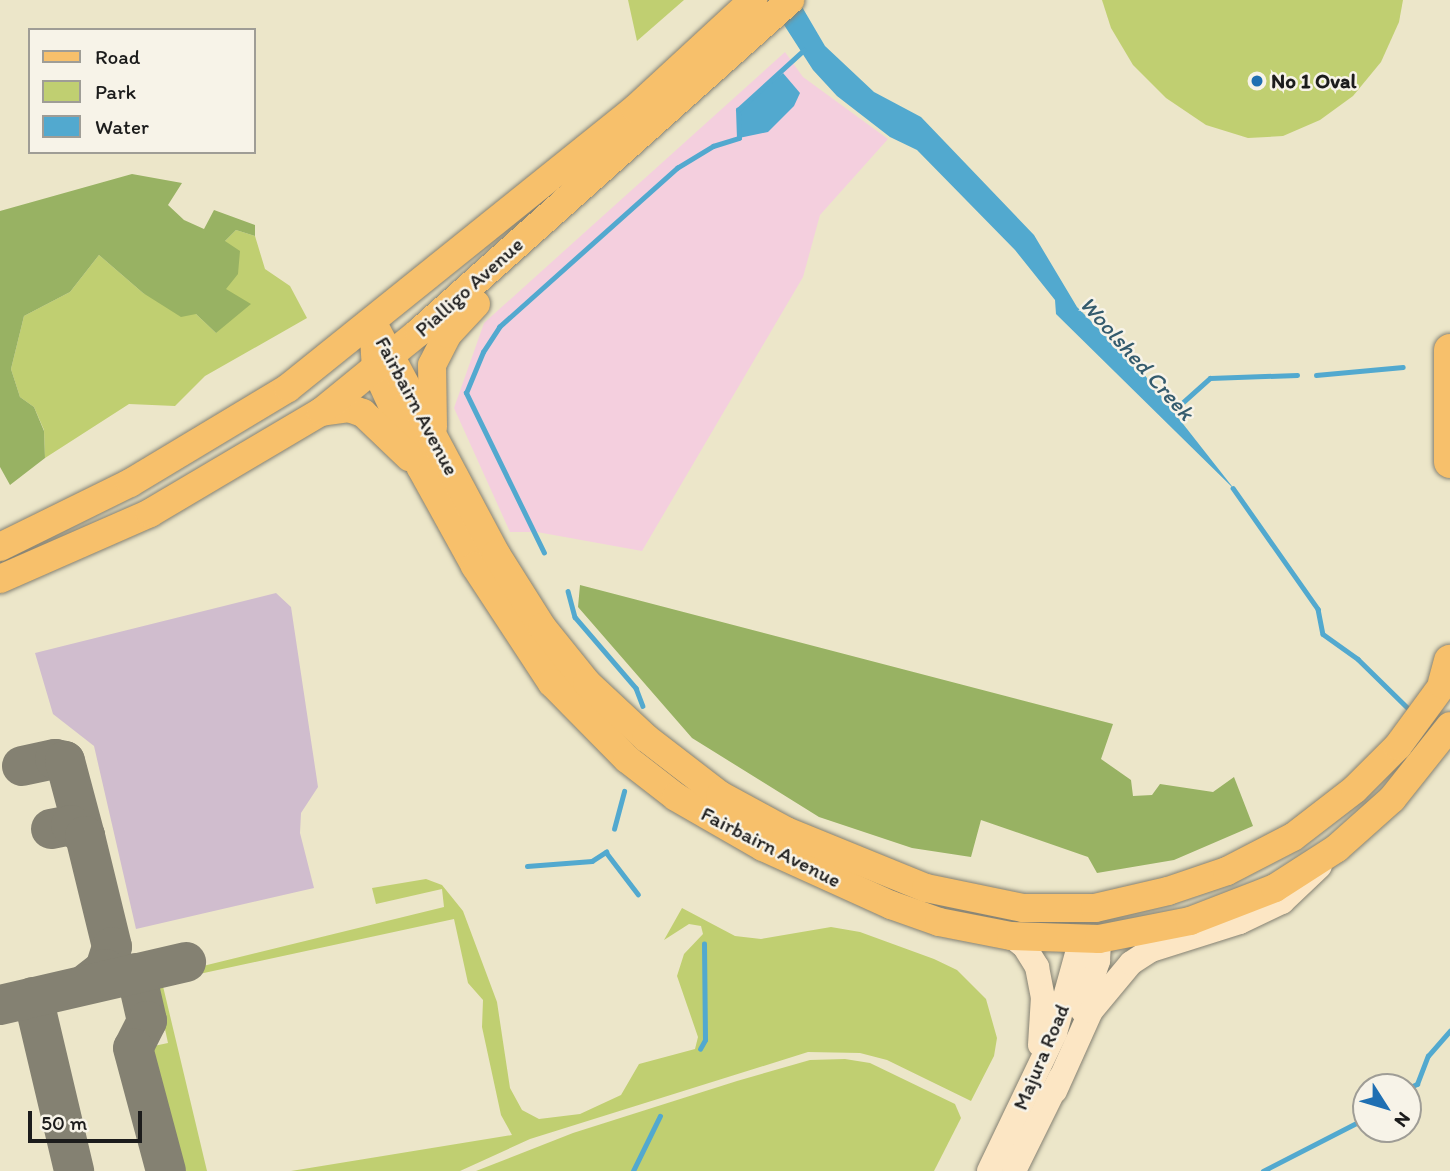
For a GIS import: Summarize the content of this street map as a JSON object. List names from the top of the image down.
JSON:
{
  "streets": {
    "main road": ["Pialligo Avenue", "Fairbairn Avenue", "Majura Road"]
  },
  "crossings": [
    ["Pialligo Avenue", "Fairbairn Avenue"],
    ["Fairbairn Avenue", "Majura Road"]
  ],
  "water": ["Woolshed Creek"],
  "places": ["No 1 Oval"],
  "legend": ["Road", "Park", "Water"],
  "scale_bar": "50 m",
  "north": "bottom right"
}
